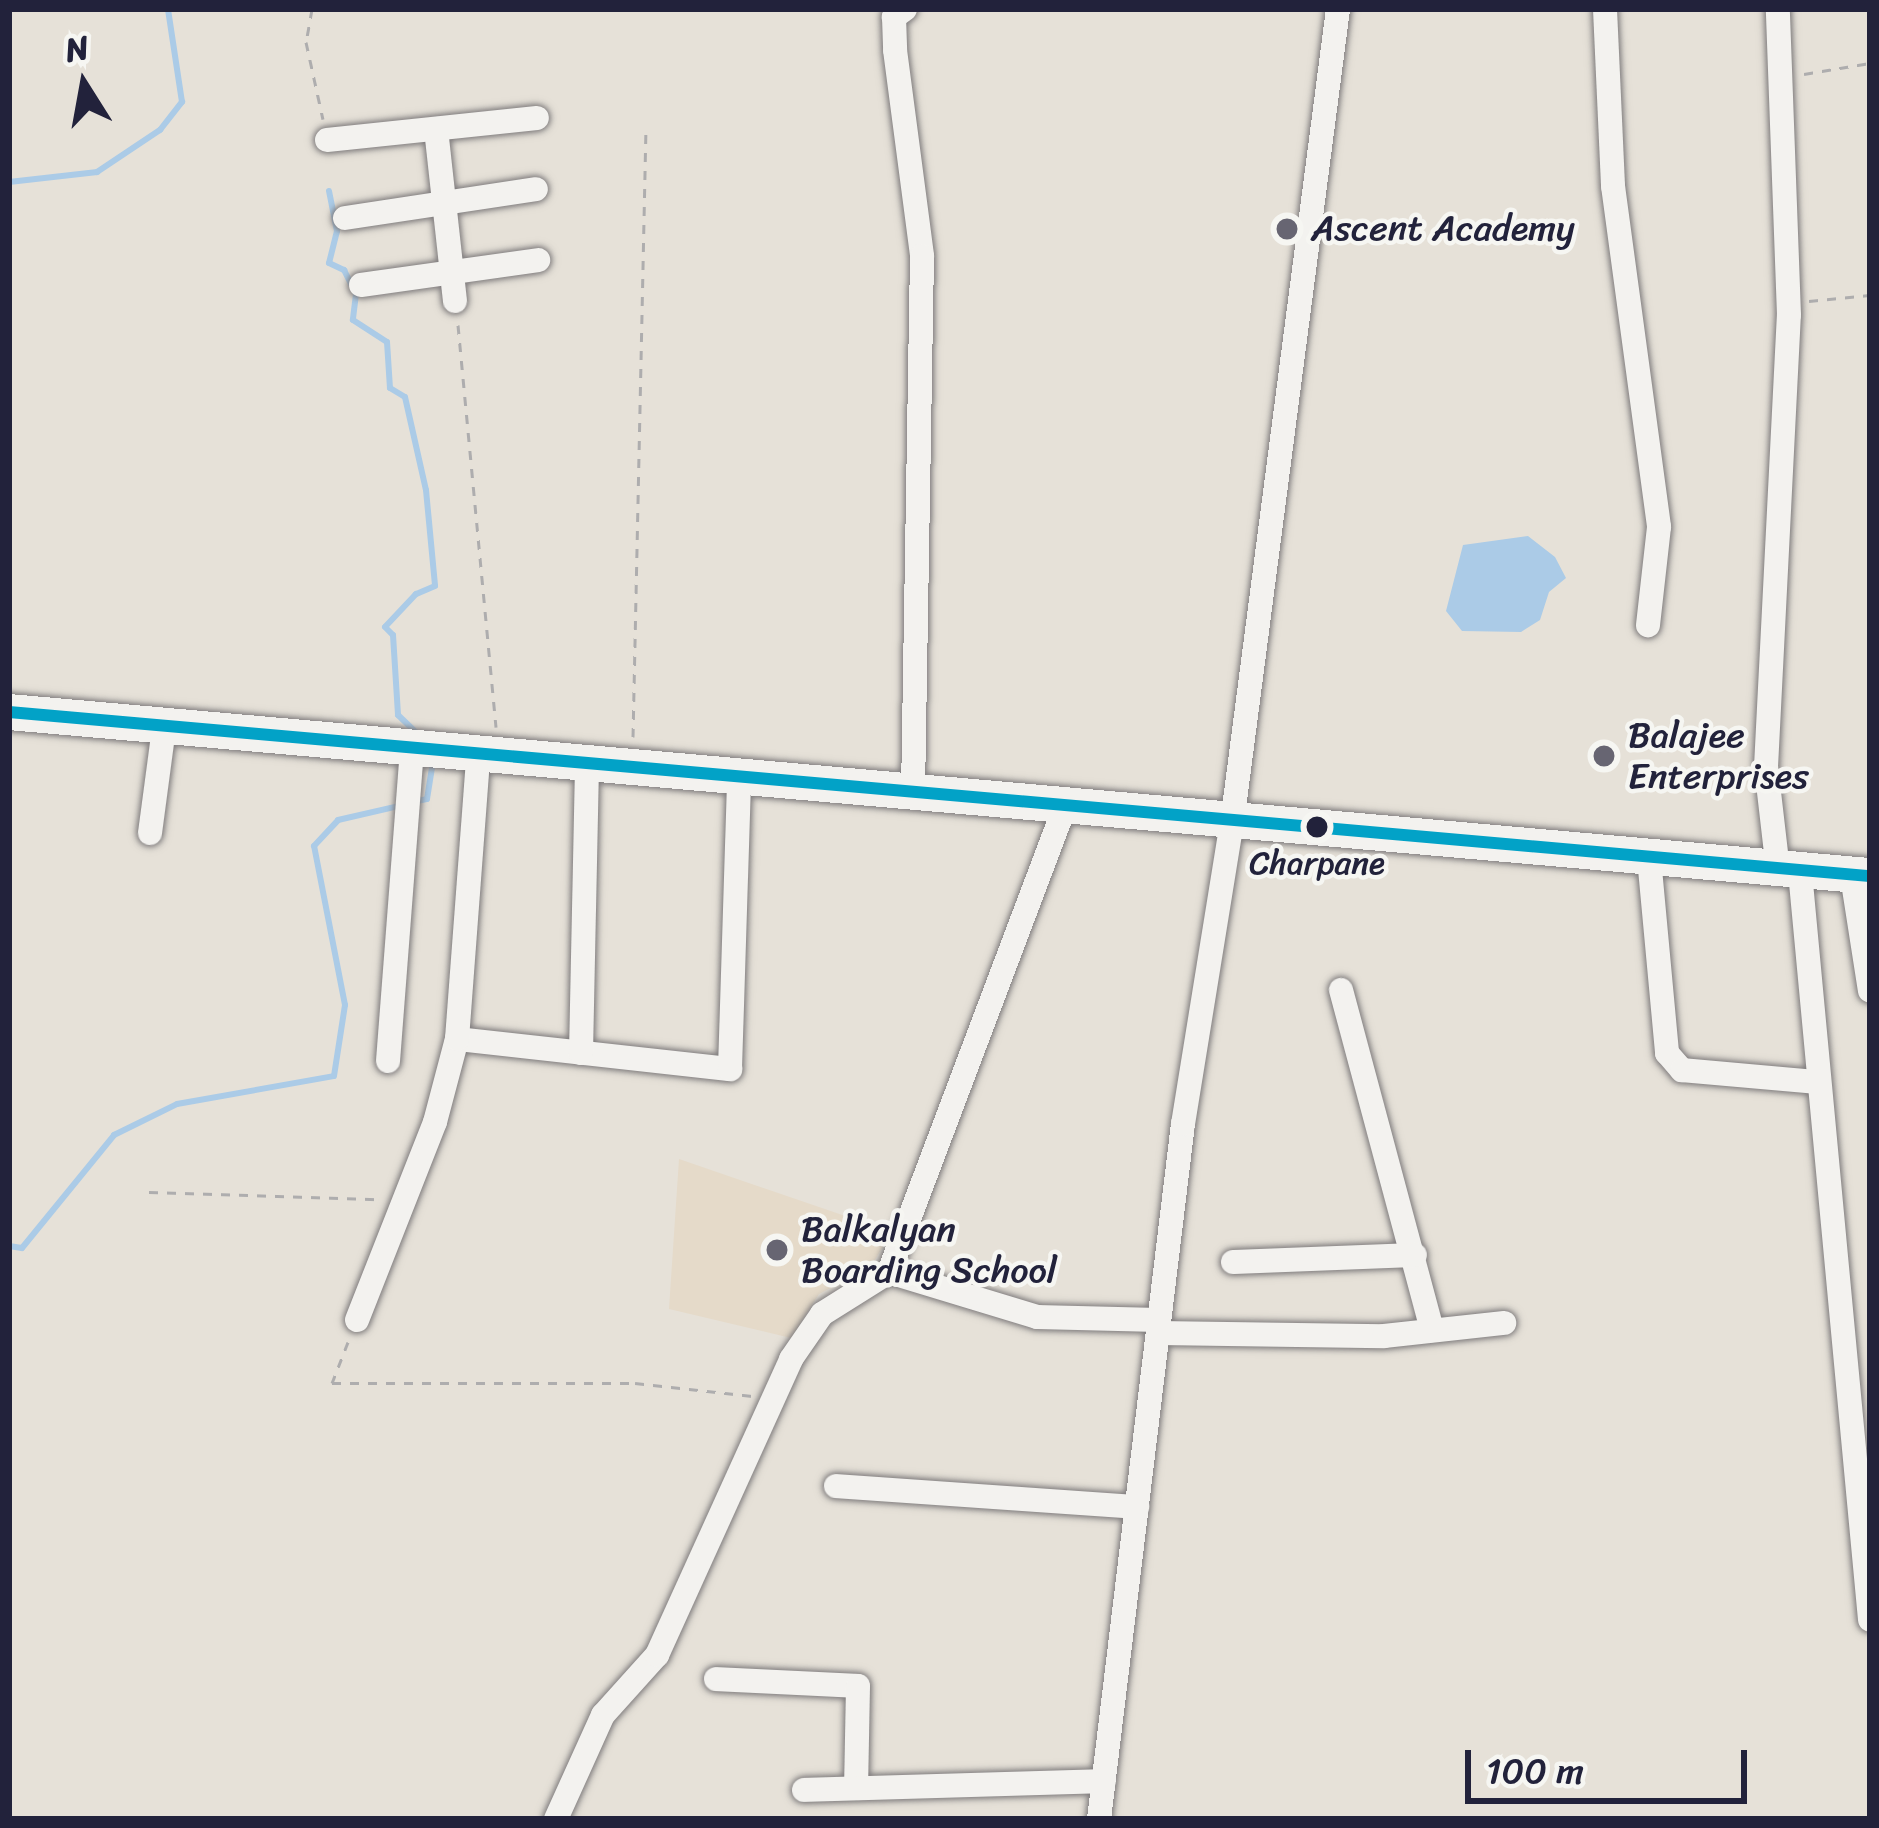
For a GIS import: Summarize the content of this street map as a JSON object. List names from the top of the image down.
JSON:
{
  "places": [
    "Ascent Academy",
    "Balajee Enterprises",
    "Charpane",
    "Balkalyan Boarding School"
  ],
  "scale_bar": "100 m",
  "north": "top"
}
